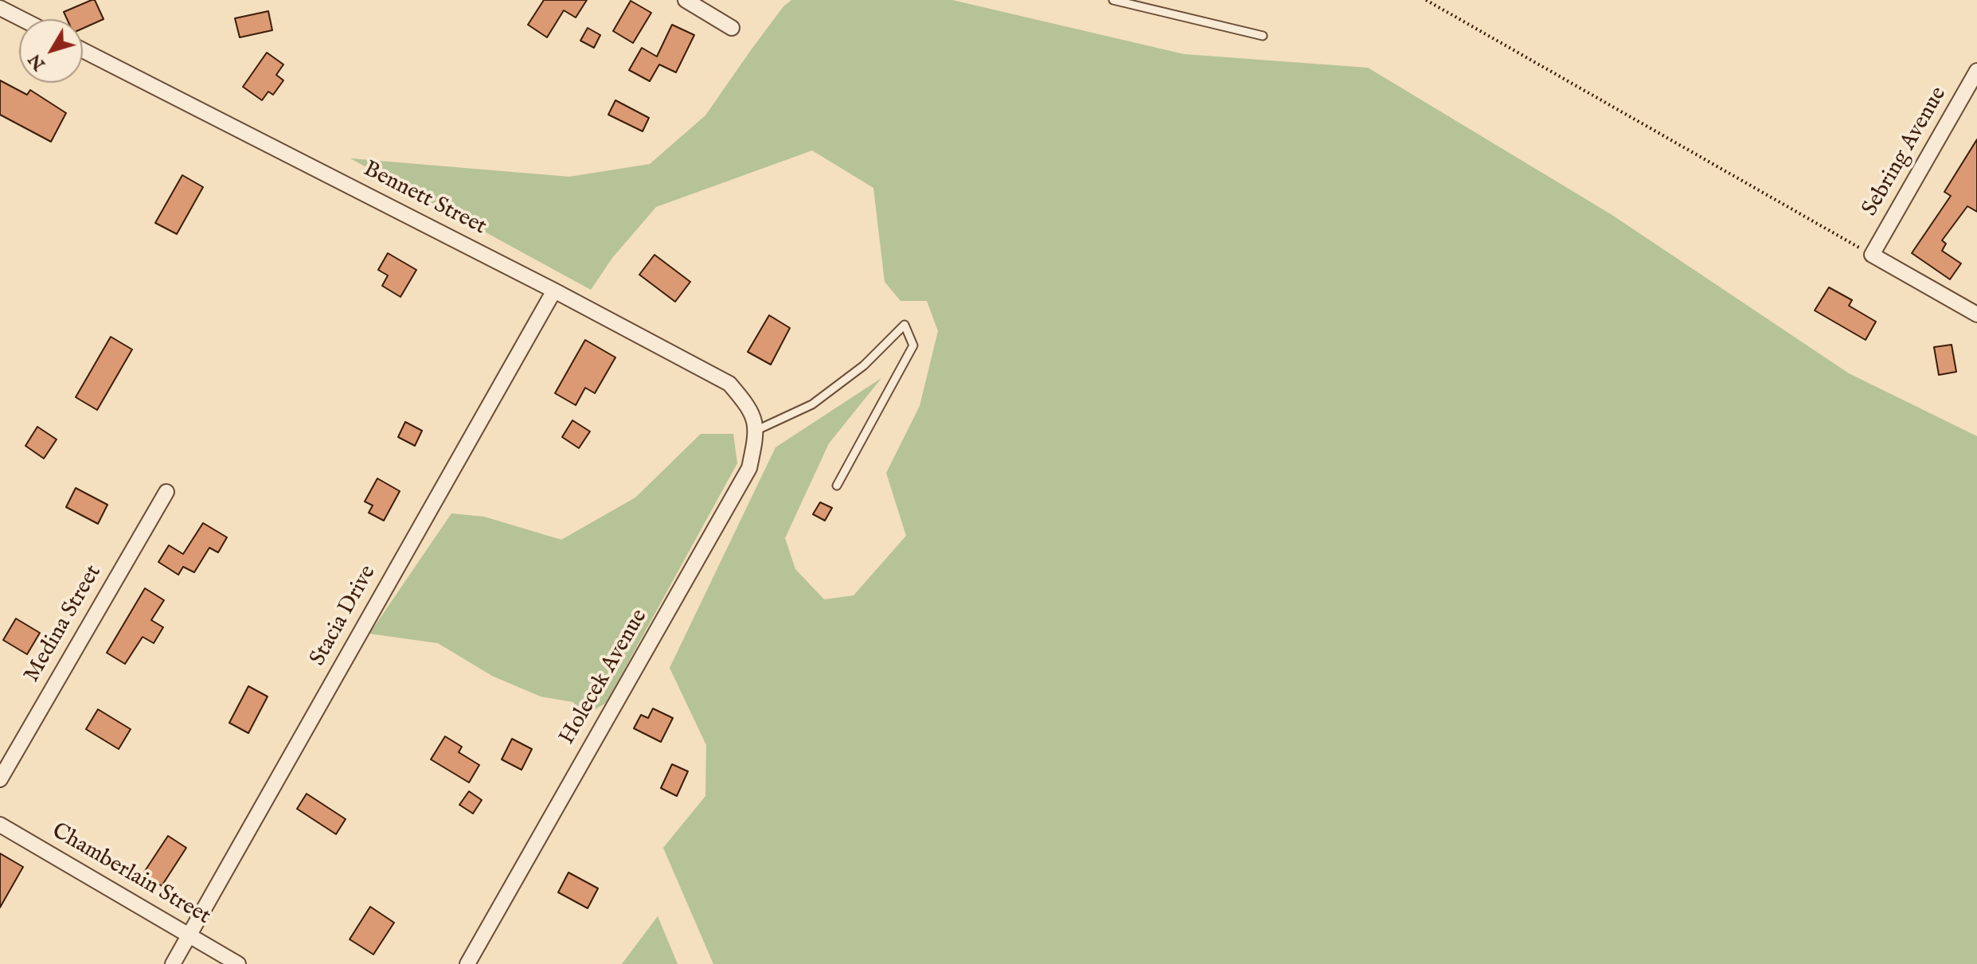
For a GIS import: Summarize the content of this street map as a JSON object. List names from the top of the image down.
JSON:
{
  "streets": {
    "street": [
      "Sebring Avenue",
      "Bennett Street",
      "Stacia Drive",
      "Medina Street",
      "Holecek Avenue",
      "Chamberlain Street"
    ]
  },
  "crossings": [
    ["Bennett Street", "Stacia Drive"],
    ["Bennett Street", "Holecek Avenue"],
    ["Stacia Drive", "Chamberlain Street"]
  ],
  "north": "bottom left"
}
